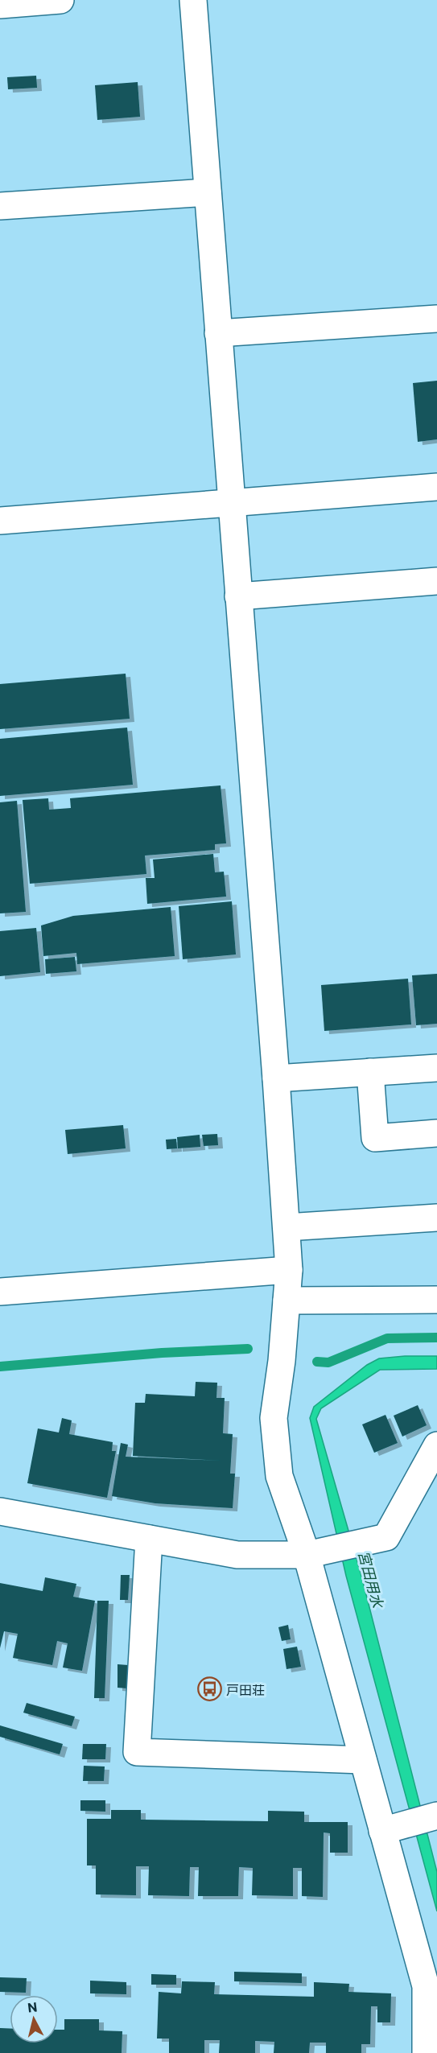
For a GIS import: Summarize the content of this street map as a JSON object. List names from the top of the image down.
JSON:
{
  "water": ["宮田用水"],
  "places": {
    "bus stop": ["戸田荘"]
  },
  "north": "top"
}
